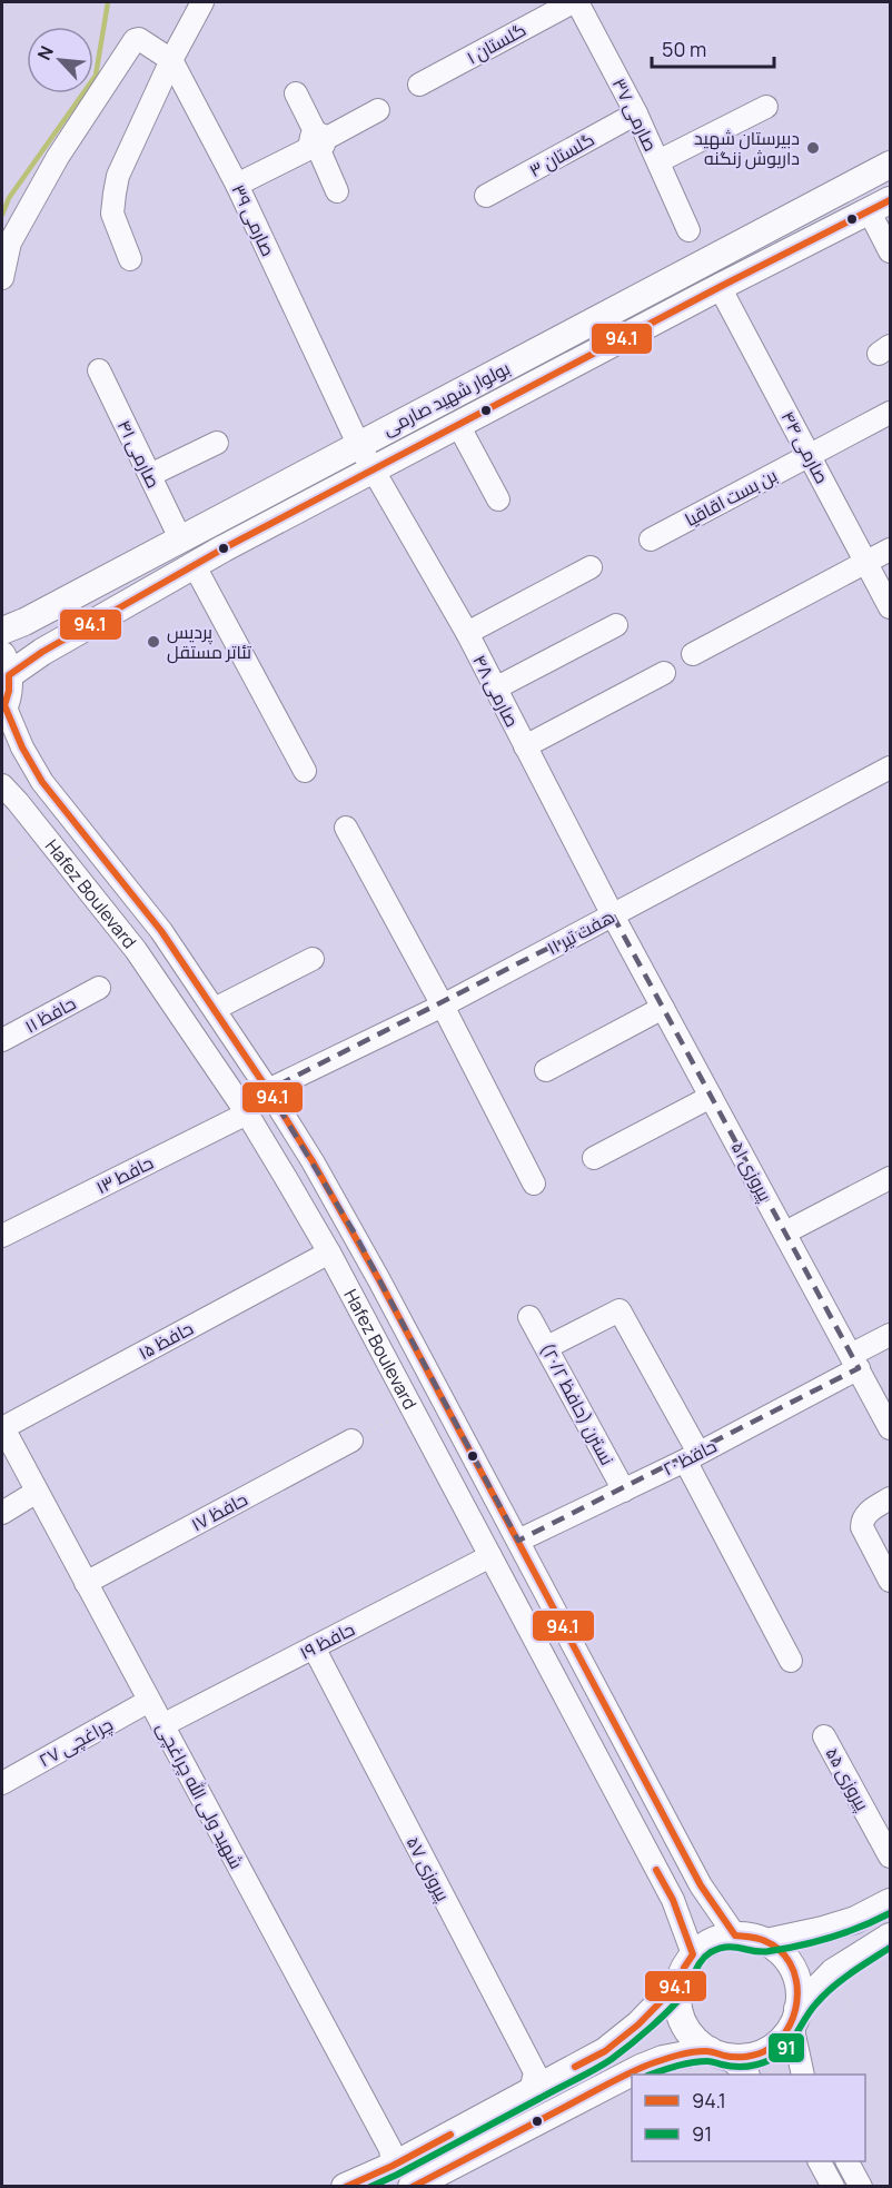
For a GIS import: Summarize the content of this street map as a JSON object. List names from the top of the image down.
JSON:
{
  "streets": {
    "main road": ["بولوار شهید صارمی"],
    "street": [
      "گلستان ۱",
      "صارمی ۳۷",
      "گلستان ۳",
      "صارمی ۳۹",
      "صارمی ۴۴",
      "صارمی ۴۱",
      "بن بست اقاقیا",
      "صارمی ۴۸",
      "Hafez Boulevard",
      "هفت تیر ۱۱",
      "حافظ ۱۱",
      "پیروزی ۵۱",
      "حافط ۱۳",
      "حافظ ۱۵",
      "نسترن (حافظ ۲۰/۲)",
      "حافظ ۲۰",
      "حافظ ۱۷",
      "حافظ ۱۹",
      "چراغچی ۲۷",
      "پیروزی ۵۵",
      "شهید ولی الله چراغچی",
      "پیروزی ۵۷"
    ]
  },
  "crossings": [
    ["صارمی ۳۷", "گلستان ۳"],
    ["صارمی ۳۹", "بولوار شهید صارمی"],
    ["صارمی ۳۹", "صارمی ۴۸"],
    ["بولوار شهید صارمی", "صارمی ۴۴"],
    ["بولوار شهید صارمی", "صارمی ۴۱"],
    ["بولوار شهید صارمی", "صارمی ۴۸"],
    ["صارمی ۴۴", "بن بست اقاقیا"],
    ["صارمی ۴۸", "هفت تیر ۱۱"],
    ["صارمی ۴۸", "پیروزی ۵۱"],
    ["Hafez Boulevard", "هفت تیر ۱۱"],
    ["Hafez Boulevard", "حافط ۱۳"],
    ["Hafez Boulevard", "حافظ ۱۵"],
    ["Hafez Boulevard", "حافظ ۲۰"],
    ["Hafez Boulevard", "حافظ ۱۹"],
    ["هفت تیر ۱۱", "پیروزی ۵۱"],
    ["پیروزی ۵۱", "حافظ ۲۰"],
    ["حافظ ۱۵", "شهید ولی الله چراغچی"],
    ["نسترن (حافظ ۲۰/۲)", "حافظ ۲۰"],
    ["حافظ ۱۷", "شهید ولی الله چراغچی"],
    ["حافظ ۱۹", "شهید ولی الله چراغچی"],
    ["حافظ ۱۹", "پیروزی ۵۷"],
    ["چراغچی ۲۷", "شهید ولی الله چراغچی"]
  ],
  "places": ["دبیرستان شهید داریوش زنگنه", "پردیس تئاتر مستقل"],
  "lines": ["transit line 94.1", "transit line 91"],
  "legend": ["94.1", "91"],
  "scale_bar": "50 m",
  "north": "top left"
}
